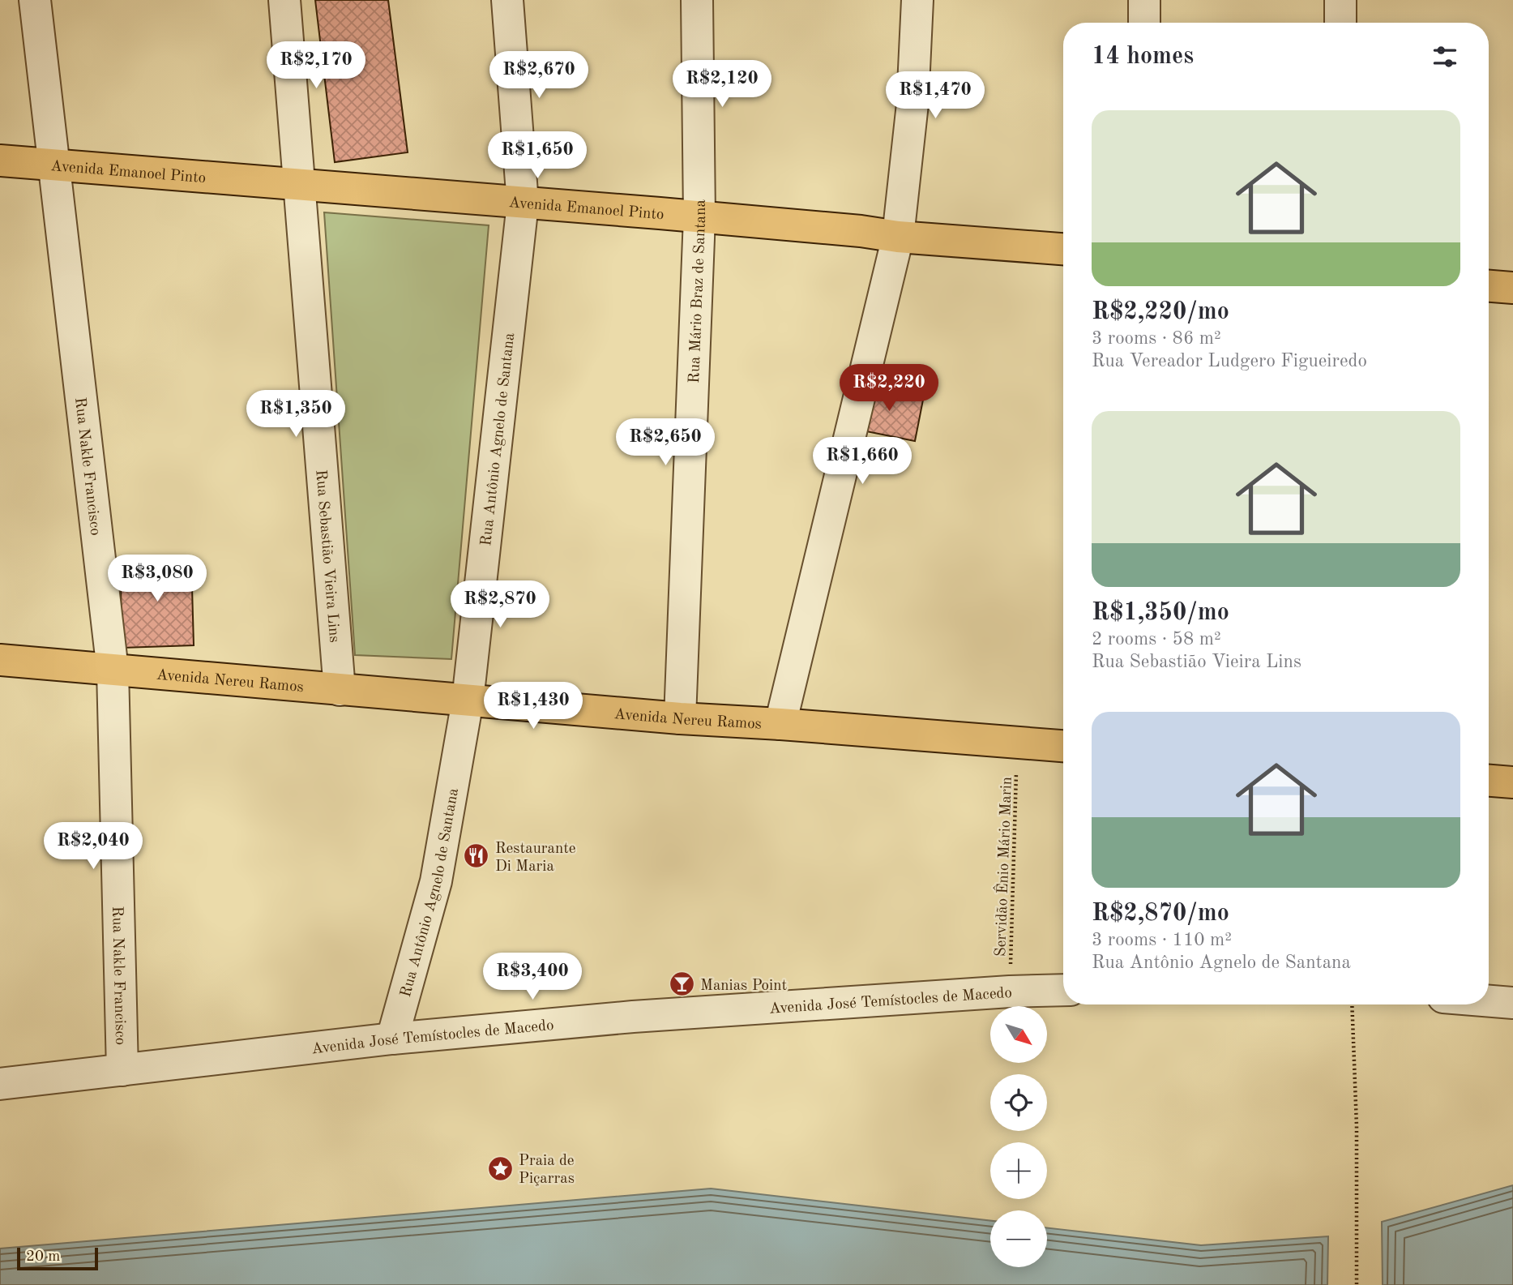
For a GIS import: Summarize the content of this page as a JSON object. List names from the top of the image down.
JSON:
{
  "streets": {
    "main road": ["Avenida Emanoel Pinto", "Avenida Nereu Ramos"],
    "street": [
      "Rua Mário Braz de Santana",
      "Rua Antônio Agnelo de Santana",
      "Rua Nakle Francisco",
      "Rua Sebastião Vieira Lins",
      "Avenida José Temístocles de Macedo"
    ],
    "path": ["Servidão Ênio Mário Marin"]
  },
  "crossings": [
    ["Avenida Emanoel Pinto", "Rua Mário Braz de Santana"],
    ["Avenida Emanoel Pinto", "Rua Antônio Agnelo de Santana"],
    ["Avenida Emanoel Pinto", "Rua Nakle Francisco"],
    ["Avenida Emanoel Pinto", "Rua Sebastião Vieira Lins"],
    ["Rua Mário Braz de Santana", "Avenida Nereu Ramos"],
    ["Rua Antônio Agnelo de Santana", "Avenida Nereu Ramos"],
    ["Rua Antônio Agnelo de Santana", "Avenida José Temístocles de Macedo"],
    ["Rua Nakle Francisco", "Avenida Nereu Ramos"],
    ["Rua Nakle Francisco", "Avenida José Temístocles de Macedo"],
    ["Rua Sebastião Vieira Lins", "Avenida Nereu Ramos"],
    ["Avenida Nereu Ramos", "Servidão Ênio Mário Marin"],
    ["Servidão Ênio Mário Marin", "Avenida José Temístocles de Macedo"]
  ],
  "places": {
    "restaurant": ["Restaurante Di Maria"],
    "bar": ["Manias Point"],
    "place": ["Praia de Piçarras"]
  },
  "scale_bar": "20 m",
  "north": "bottom right",
  "page": {
    "heading": "14 homes",
    "price": [
      "R$2,170",
      "R$2,670",
      "R$2,120",
      "R$1,470",
      "R$1,650",
      "R$2,220",
      "R$1,350",
      "R$2,650",
      "R$1,660",
      "R$3,080",
      "R$2,870",
      "R$1,430",
      "R$2,040",
      "R$3,400"
    ],
    "list": [
      {
        "name": "R$2,220/mo",
        "note": "3 rooms · 86 m² · Rua Vereador Ludgero Figueiredo"
      },
      {
        "name": "R$1,350/mo",
        "note": "2 rooms · 58 m² · Rua Sebastião Vieira Lins"
      },
      {
        "name": "R$2,870/mo",
        "note": "3 rooms · 110 m² · Rua Antônio Agnelo de Santana"
      }
    ],
    "map_buttons": ["+", "−"],
    "scale": "20 m"
  }
}
